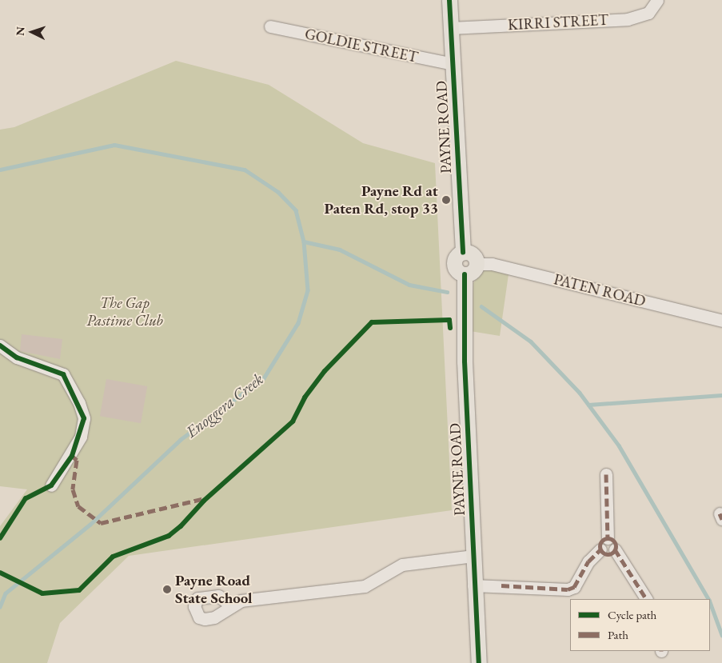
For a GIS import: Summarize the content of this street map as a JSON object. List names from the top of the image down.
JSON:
{
  "streets": {
    "main road": ["PAYNE ROAD"],
    "street": ["KIRRI STREET", "GOLDIE STREET", "PATEN ROAD"]
  },
  "crossings": [
    ["KIRRI STREET", "PAYNE ROAD"],
    ["GOLDIE STREET", "PAYNE ROAD"],
    ["PAYNE ROAD", "PATEN ROAD"]
  ],
  "water": ["Enoggera Creek"],
  "parks": ["The Gap Pastime Club"],
  "places": ["Payne Rd at Paten Rd, stop 33", "Payne Road State School"],
  "legend": ["Cycle path", "Path"],
  "north": "left"
}
